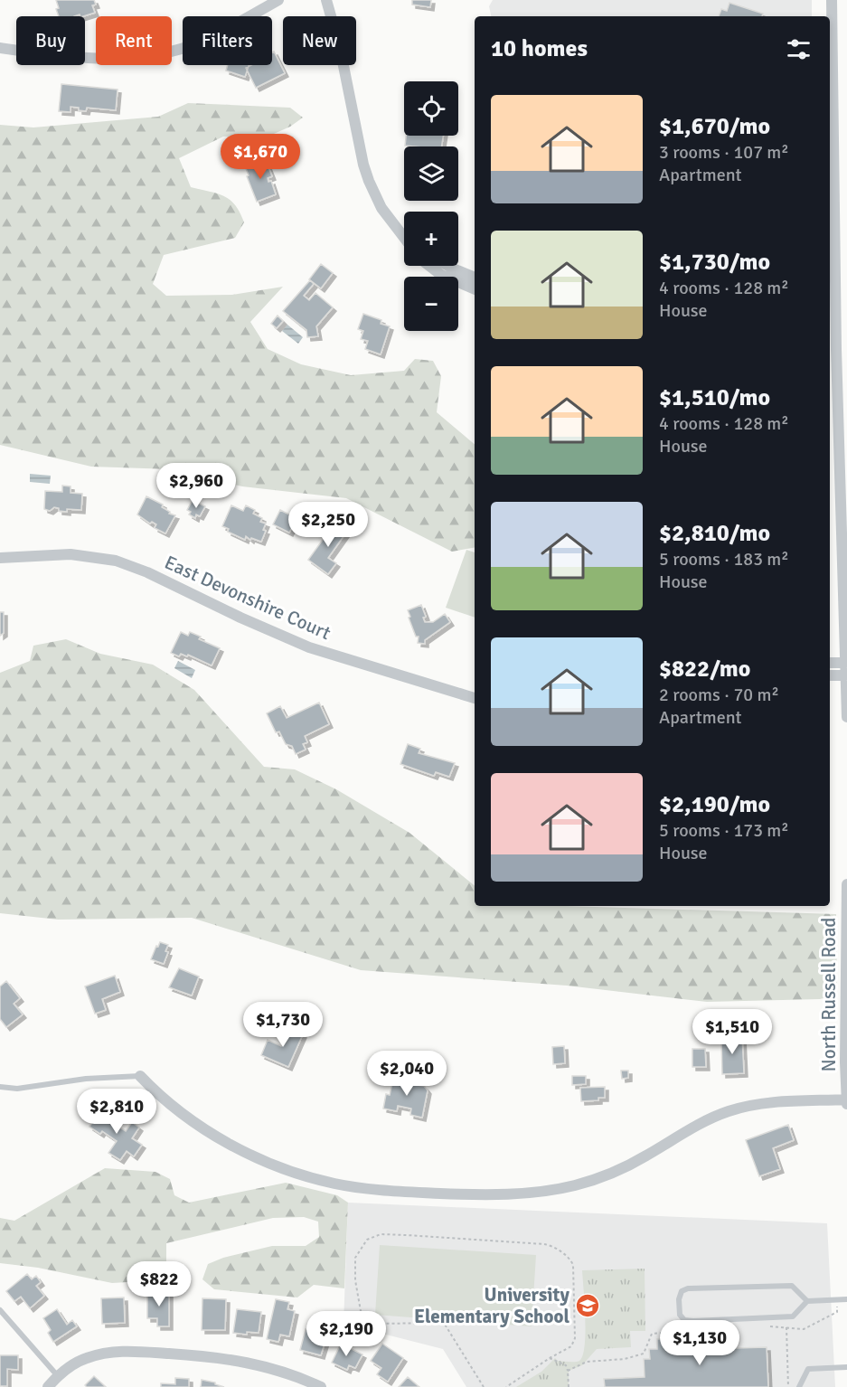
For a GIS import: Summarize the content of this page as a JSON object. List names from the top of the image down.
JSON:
{
  "streets": {
    "street": ["East Devonshire Court", "North Russell Road"]
  },
  "places": {
    "school or university": ["University Elementary School"]
  },
  "page": {
    "chip": [
      "Buy",
      "Rent",
      "Filters",
      "New"
    ],
    "heading": "10 homes",
    "map_buttons": ["+", "−"],
    "list": [
      {
        "name": "$1,670/mo",
        "note": "3 rooms · 107 m² · Apartment"
      },
      {
        "name": "$1,730/mo",
        "note": "4 rooms · 128 m² · House"
      },
      {
        "name": "$1,510/mo",
        "note": "4 rooms · 128 m² · House"
      },
      {
        "name": "$2,810/mo",
        "note": "5 rooms · 183 m² · House"
      },
      {
        "name": "$822/mo",
        "note": "2 rooms · 70 m² · Apartment"
      },
      {
        "name": "$2,190/mo",
        "note": "5 rooms · 173 m² · House"
      }
    ],
    "price": [
      "$1,670",
      "$2,960",
      "$2,250",
      "$1,730",
      "$1,510",
      "$2,040",
      "$2,810",
      "$822",
      "$2,190",
      "$1,130"
    ]
  }
}
